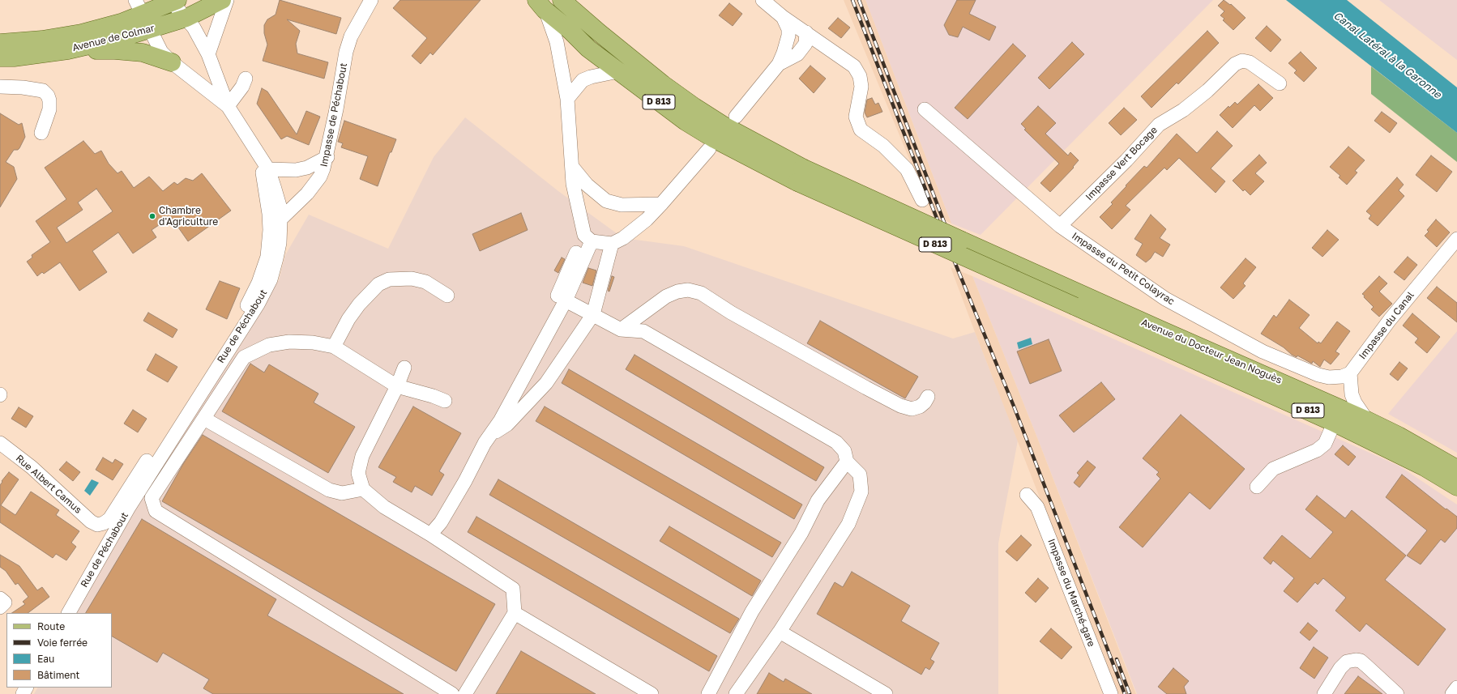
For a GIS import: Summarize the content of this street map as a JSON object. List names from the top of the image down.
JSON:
{
  "streets": {
    "main road": ["Avenue de Colmar", "D 813", "Avenue du Docteur Jean Noguès"],
    "street": [
      "Impasse de Péchabout",
      "Impasse Vert Bocage",
      "Impasse du Petit Colayrac",
      "Impasse du Canal",
      "Rue de Péchabout",
      "Rue Albert Camus",
      "Impasse du Marché-gare"
    ]
  },
  "crossings": [
    ["Avenue de Colmar", "Rue de Péchabout"],
    ["D 813", "Avenue du Docteur Jean Noguès"],
    ["Impasse de Péchabout", "Rue de Péchabout"],
    ["Impasse Vert Bocage", "Impasse du Petit Colayrac"],
    ["Impasse du Petit Colayrac", "Impasse du Canal"],
    ["Rue de Péchabout", "Rue Albert Camus"]
  ],
  "water": ["Canal Latéral à la Garonne"],
  "places": ["Chambre d'Agriculture"],
  "legend": [
    "Route",
    "Voie ferrée",
    "Eau",
    "Bâtiment"
  ]
}
